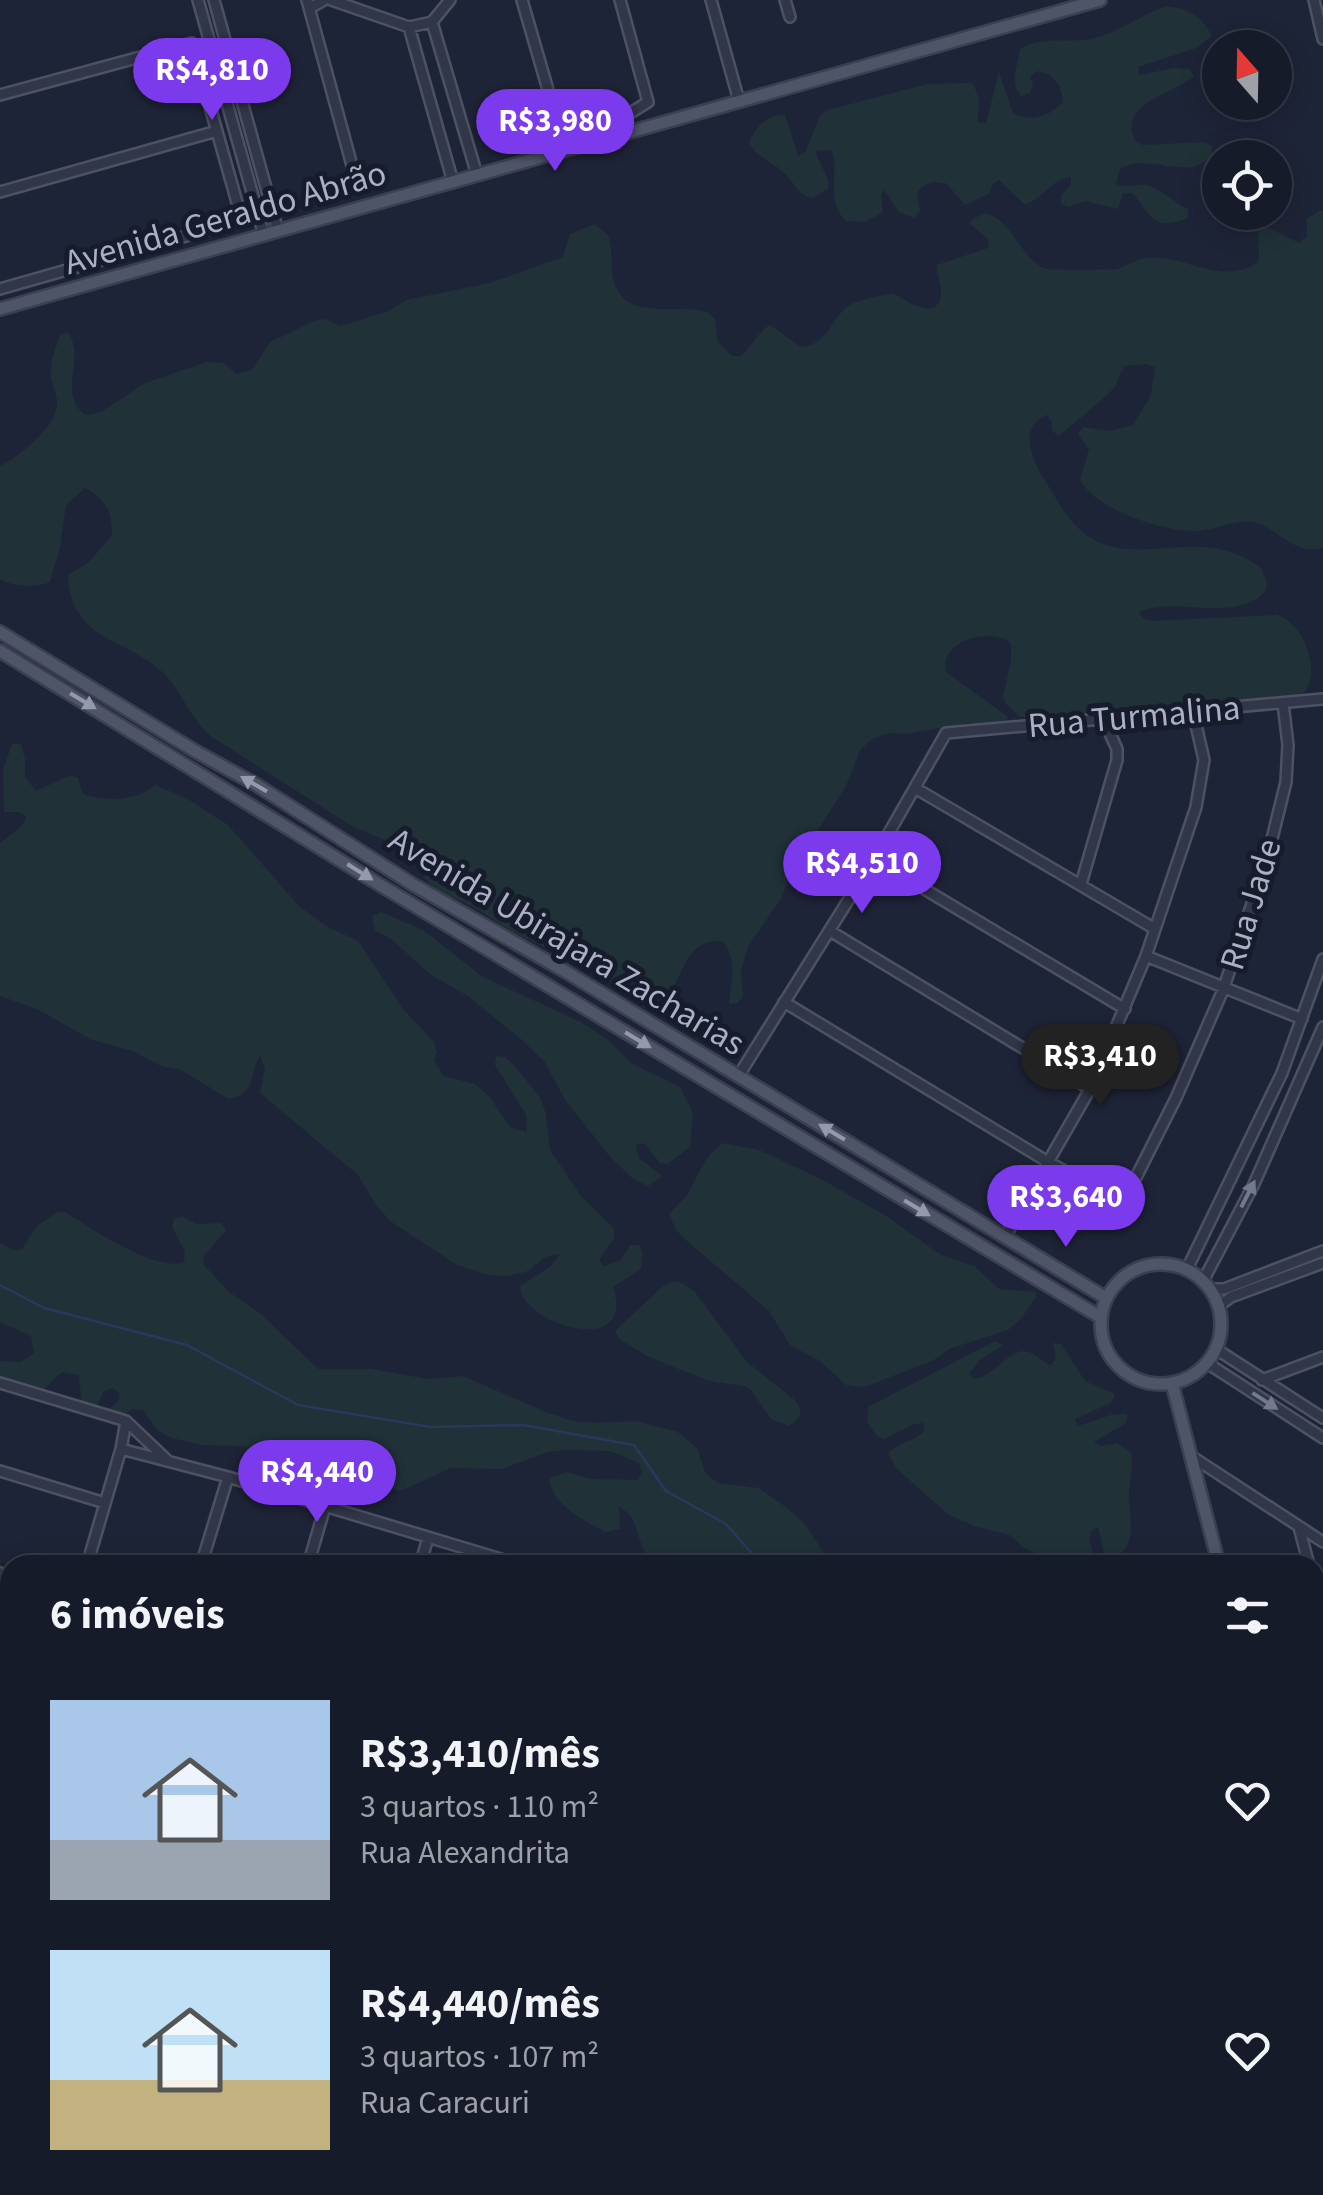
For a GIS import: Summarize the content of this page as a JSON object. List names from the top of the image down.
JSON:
{
  "streets": {
    "main road": ["Avenida Geraldo Abrão", "Avenida Ubirajara Zacharias"],
    "street": ["Rua Turmalina", "Rua Jade"]
  },
  "crossings": [
    ["Rua Turmalina", "Rua Jade"]
  ],
  "north": "top",
  "page": {
    "price": [
      "R$4,810",
      "R$3,980",
      "R$4,510",
      "R$3,410",
      "R$3,640",
      "R$4,440"
    ],
    "heading": "6 imóveis",
    "list": [
      {
        "name": "R$3,410/mês",
        "note": "3 quartos · 110 m² · Rua Alexandrita"
      },
      {
        "name": "R$4,440/mês",
        "note": "3 quartos · 107 m² · Rua Caracuri"
      }
    ]
  }
}
